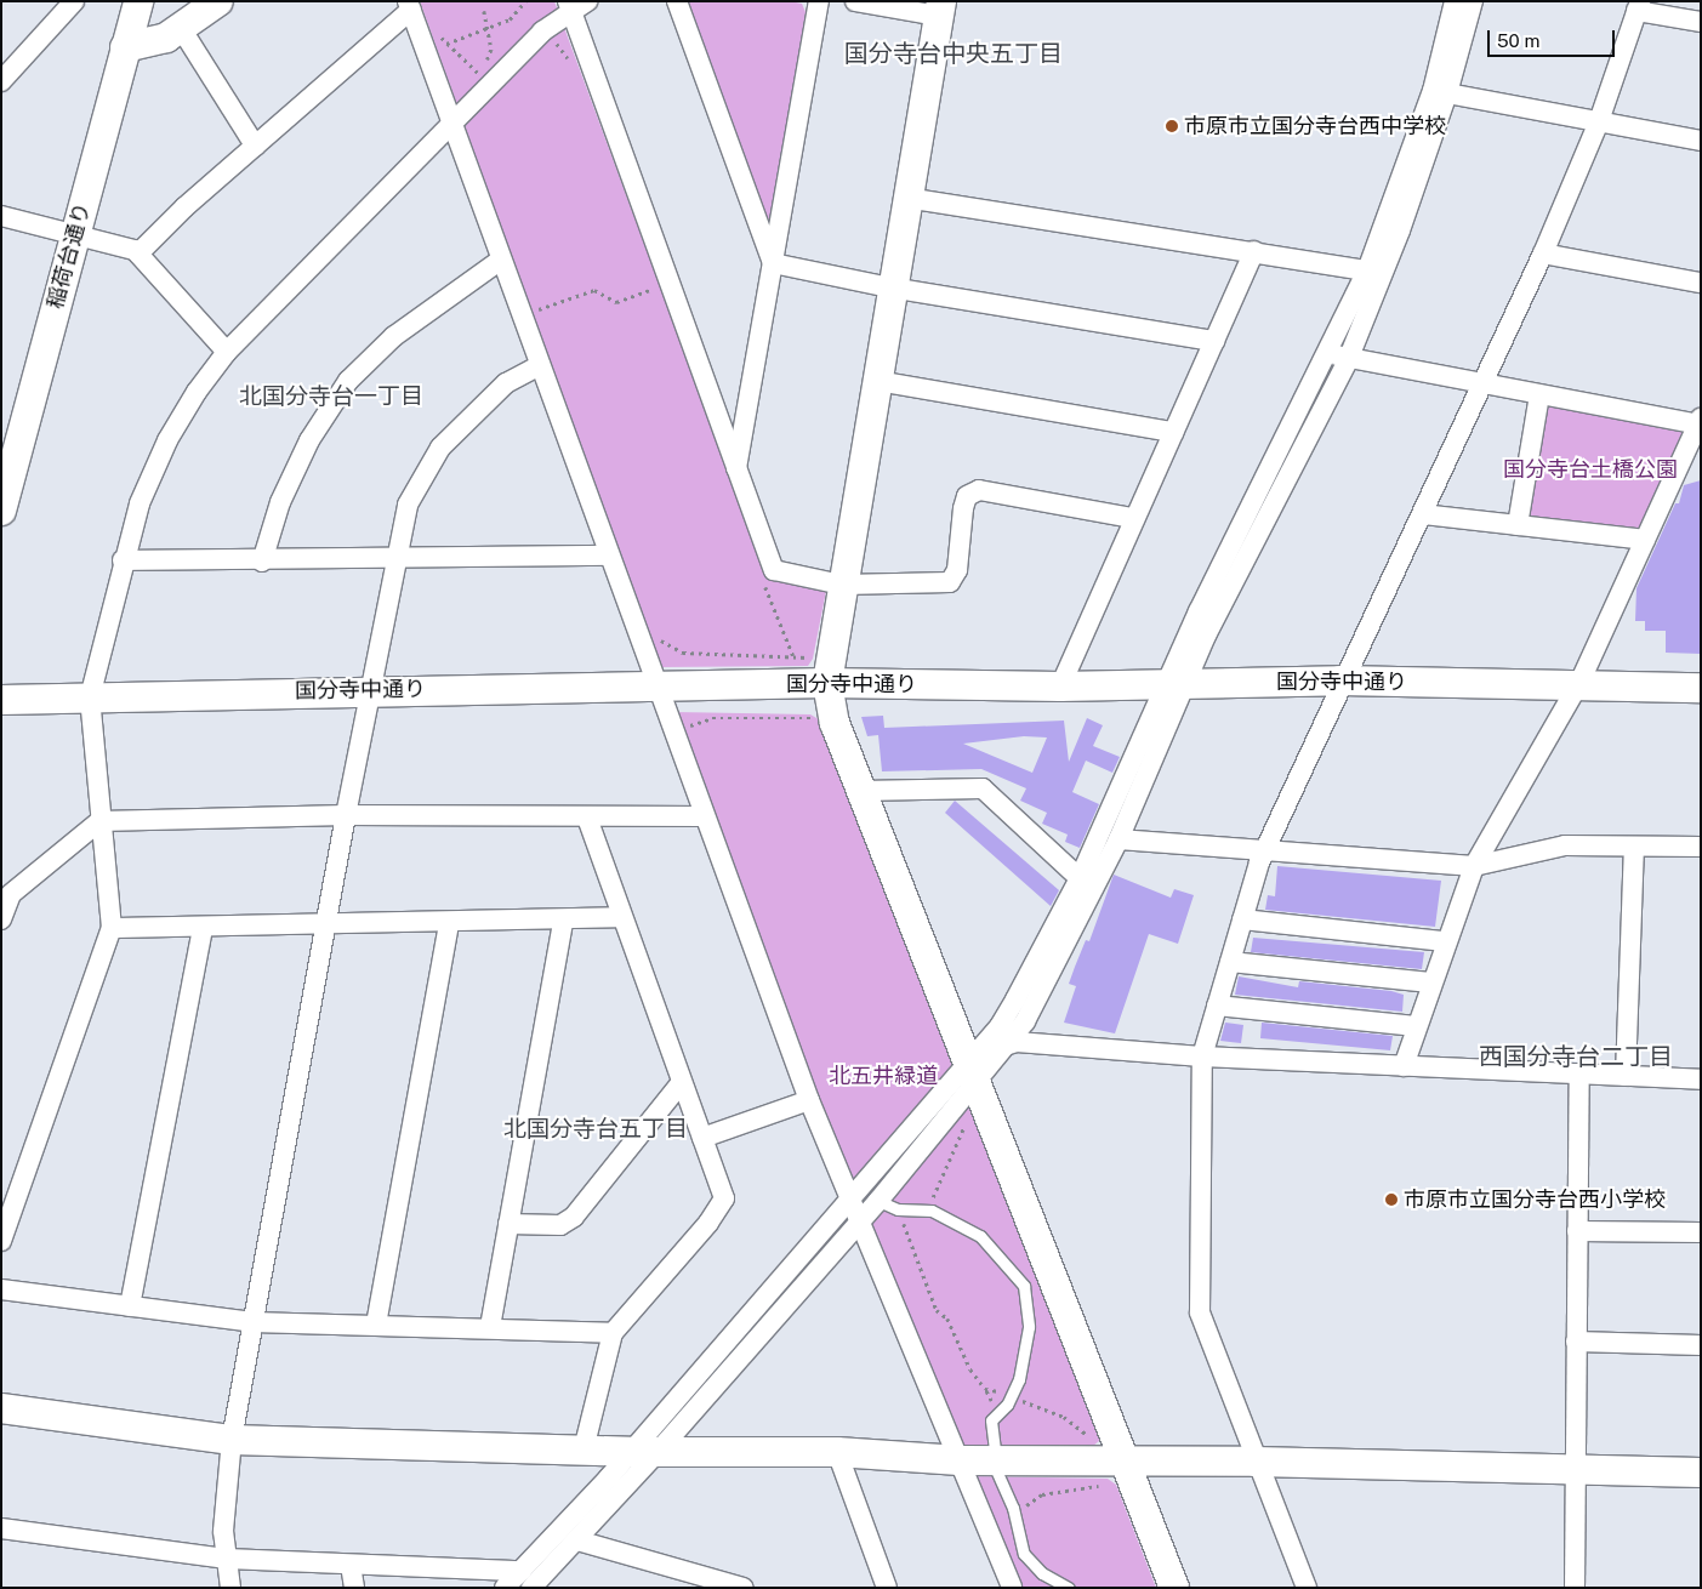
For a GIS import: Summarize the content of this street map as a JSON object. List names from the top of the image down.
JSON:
{
  "streets": {
    "street": ["稲荷台通り", "国分寺中通り"]
  },
  "districts": [
    "国分寺台中央五丁目",
    "北国分寺台一丁目",
    "西国分寺台二丁目",
    "北国分寺台五丁目"
  ],
  "parks": ["国分寺台土橋公園", "北五井緑道"],
  "places": ["市原市立国分寺台西中学校", "市原市立国分寺台西小学校"],
  "scale_bar": "50 m"
}
